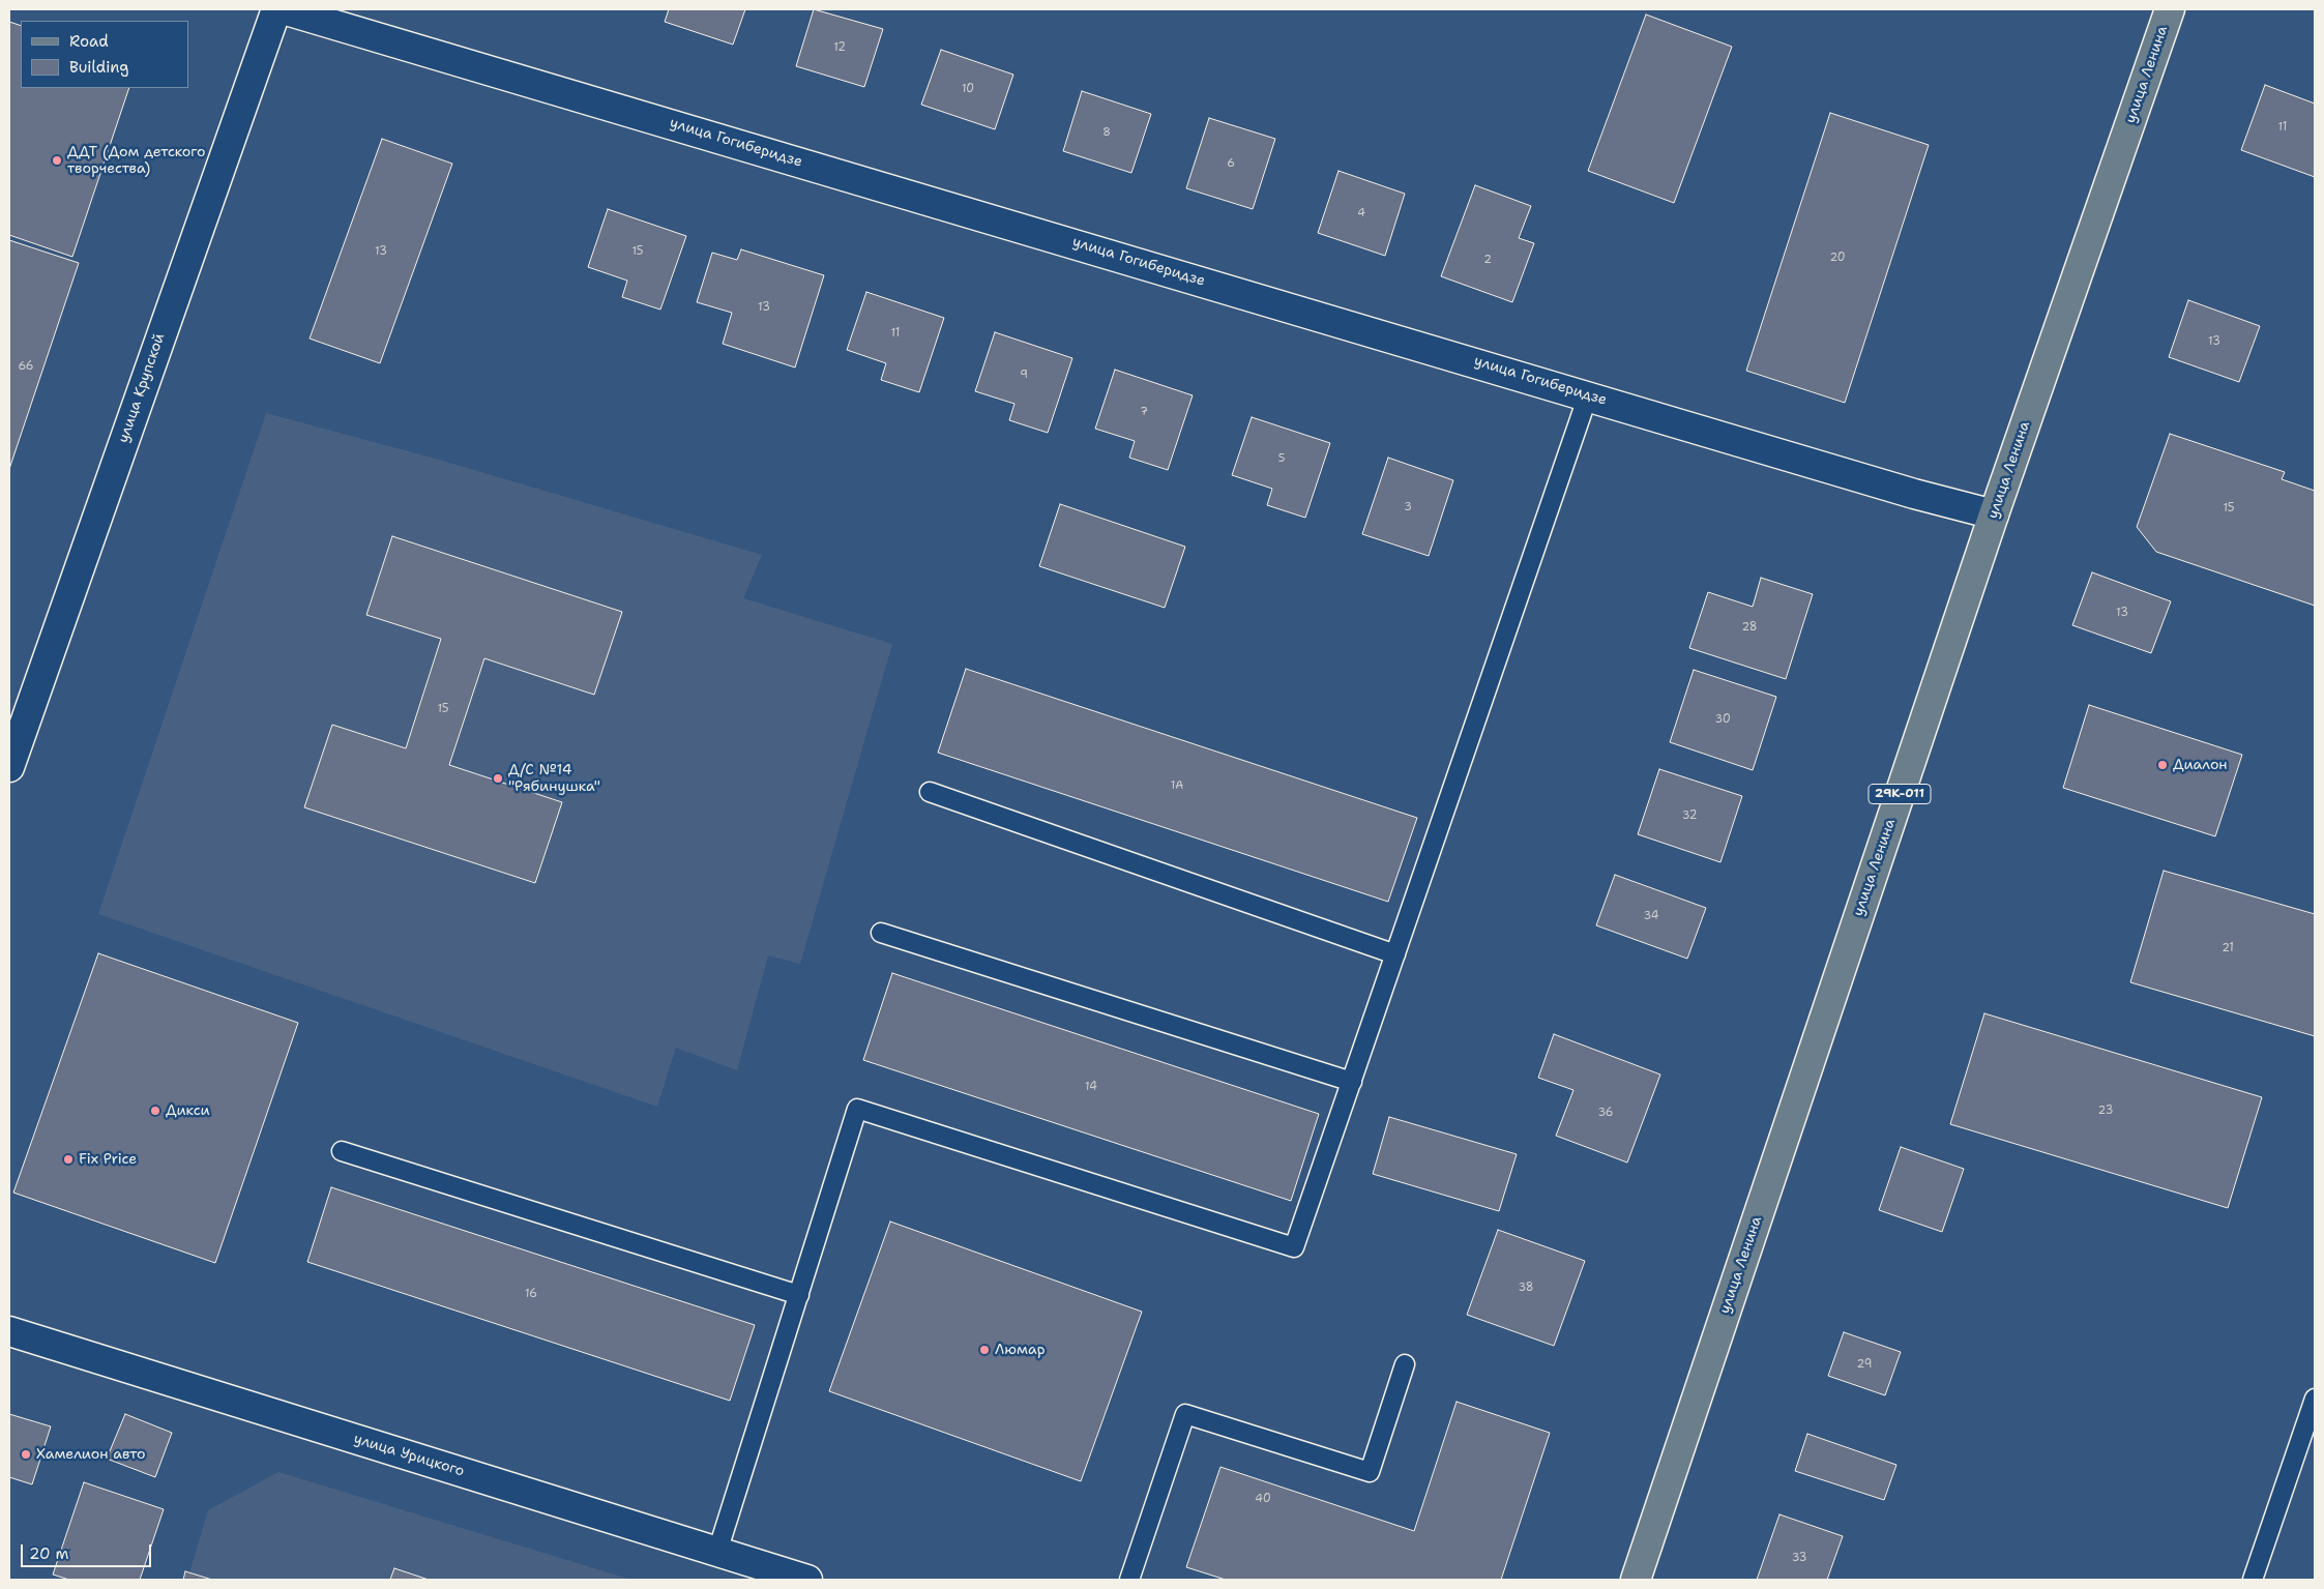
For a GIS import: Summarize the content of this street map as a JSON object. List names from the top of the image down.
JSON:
{
  "streets": {
    "main road": ["улица Ленина", "29К-011"],
    "street": ["улица Гогиберидзе", "улица Крупской", "улица Урицкого"]
  },
  "crossings": [
    ["улица Ленина", "улица Гогиберидзе"]
  ],
  "places": [
    "ДДТ (Дом детского творчества)",
    "Диалон",
    "Д/С №14 \"Рябинушка\"",
    "Дикси",
    "Fix Price",
    "Люмар",
    "Хамелион авто"
  ],
  "house_numbers": [
    "12",
    "10",
    "11",
    "8",
    "6",
    "4",
    "13",
    "15",
    "20",
    "2",
    "13",
    "11",
    "13",
    "66",
    "9",
    "7",
    "5",
    "3",
    "15",
    "13",
    "28",
    "15",
    "30",
    "1А",
    "32",
    "34",
    "21",
    "14",
    "23",
    "36",
    "38",
    "16",
    "29",
    "40",
    "33"
  ],
  "legend": ["Road", "Building"],
  "scale_bar": "20 m"
}
